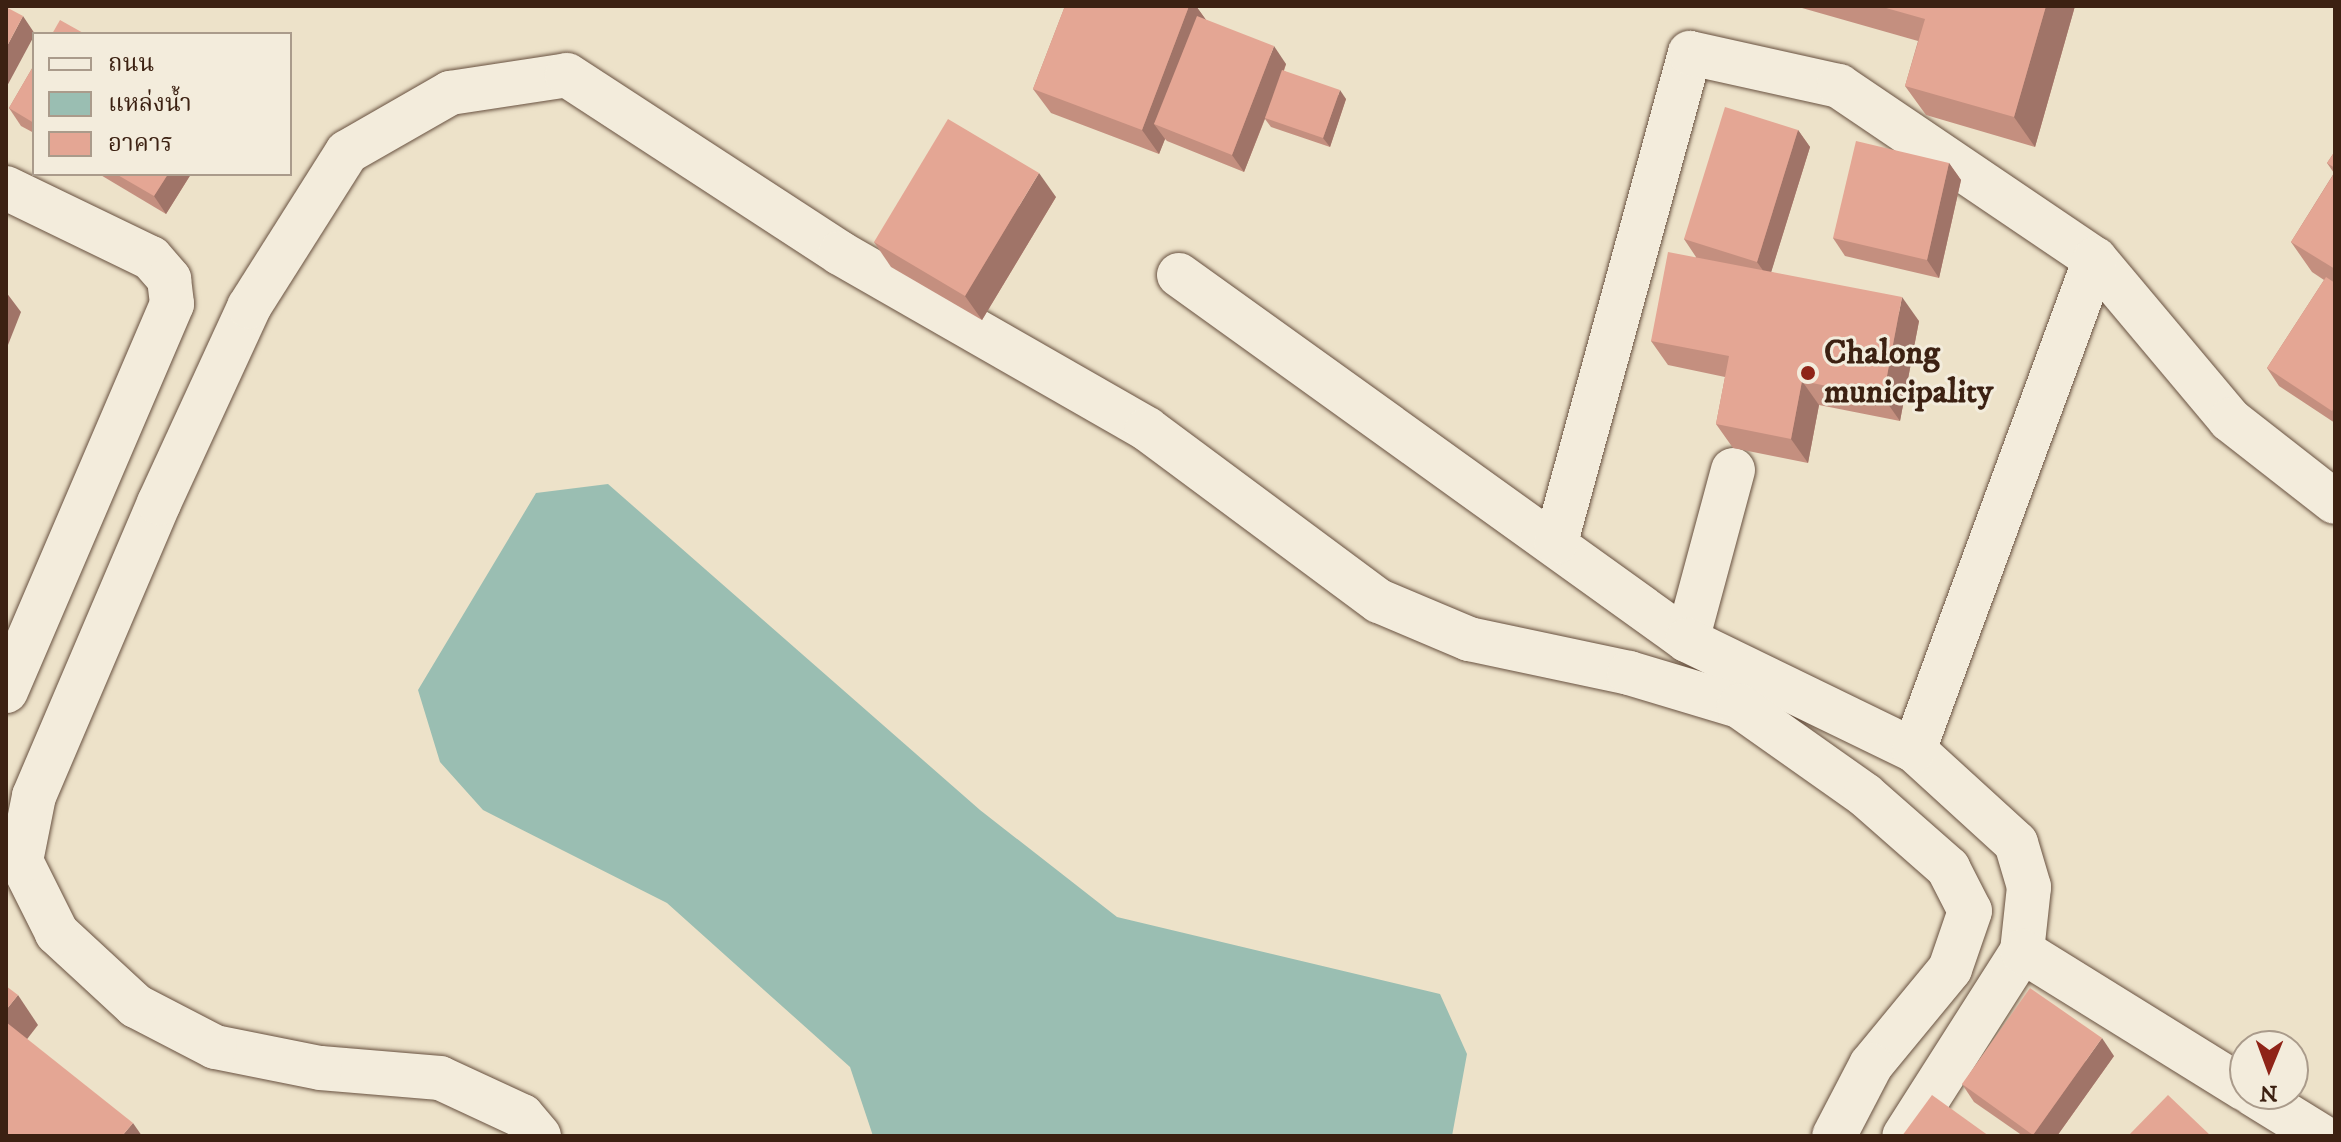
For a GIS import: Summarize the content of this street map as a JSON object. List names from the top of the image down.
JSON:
{
  "places": ["Chalong municipality"],
  "legend": ["ถนน", "แหล่งน้ำ", "อาคาร"],
  "north": "bottom"
}
